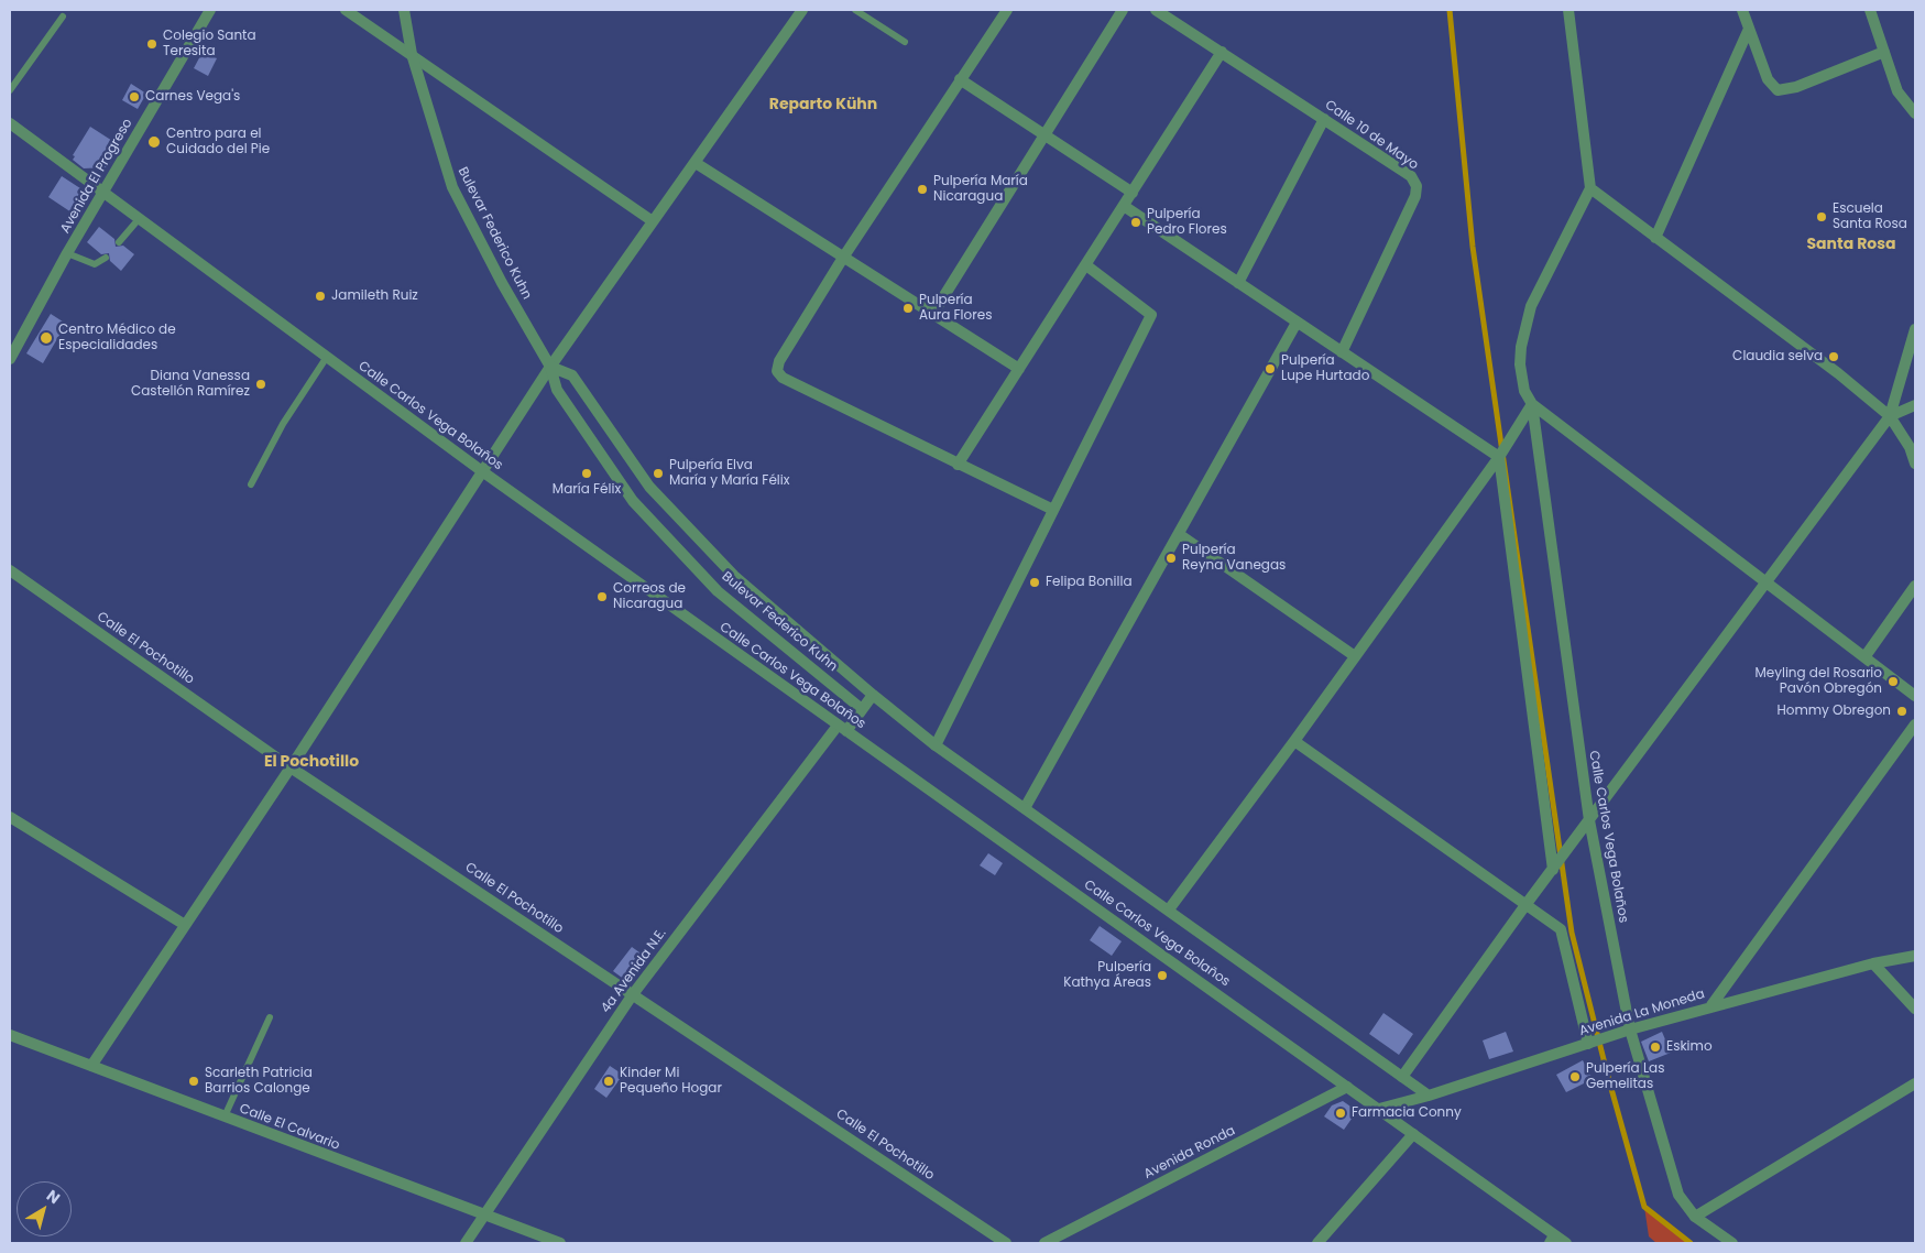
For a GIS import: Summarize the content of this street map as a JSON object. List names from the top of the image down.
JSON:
{
  "streets": {
    "street": [
      "Calle 10 de Mayo",
      "Avenida El Progreso",
      "Bulevar Federico Kuhn",
      "Calle Carlos Vega Bolaños",
      "Calle El Pochotillo",
      "4a Avenida N.E.",
      "Avenida La Moneda",
      "Calle El Calvario",
      "Avenida Ronda"
    ]
  },
  "crossings": [
    ["Avenida El Progreso", "Calle Carlos Vega Bolaños"],
    ["Bulevar Federico Kuhn", "Calle Carlos Vega Bolaños"],
    ["Bulevar Federico Kuhn", "4a Avenida N.E."],
    ["Calle Carlos Vega Bolaños", "4a Avenida N.E."],
    ["Calle Carlos Vega Bolaños", "Avenida La Moneda"],
    ["Calle Carlos Vega Bolaños", "Avenida Ronda"],
    ["Calle El Pochotillo", "4a Avenida N.E."],
    ["4a Avenida N.E.", "Calle El Calvario"]
  ],
  "districts": ["Reparto Kühn", "Santa Rosa", "El Pochotillo"],
  "places": [
    "Colegio Santa Teresita",
    "Carnes Vega's",
    "Centro para el Cuidado del Pie",
    "Pulpería María Nicaragua",
    "Escuela Santa Rosa",
    "Pulpería Pedro Flores",
    "Jamileth Ruiz",
    "Pulpería Aura Flores",
    "Centro Médico de Especialidades",
    "Claudia selva",
    "Pulpería Lupe Hurtado",
    "Diana Vanessa Castellón Ramírez",
    "María Félix",
    "Pulpería Elva María y María Félix",
    "Pulpería Reyna Vanegas",
    "Felipa Bonilla",
    "Correos de Nicaragua",
    "Meyling del Rosario Pavón Obregón",
    "Hommy Obregon",
    "Pulpería Kathya Áreas",
    "Eskimo",
    "Pulpería Las Gemelitas",
    "Scarleth Patricia Barrios Calonge",
    "Kinder Mi Pequeño Hogar",
    "Farmacia Conny"
  ],
  "north": "top right"
}
